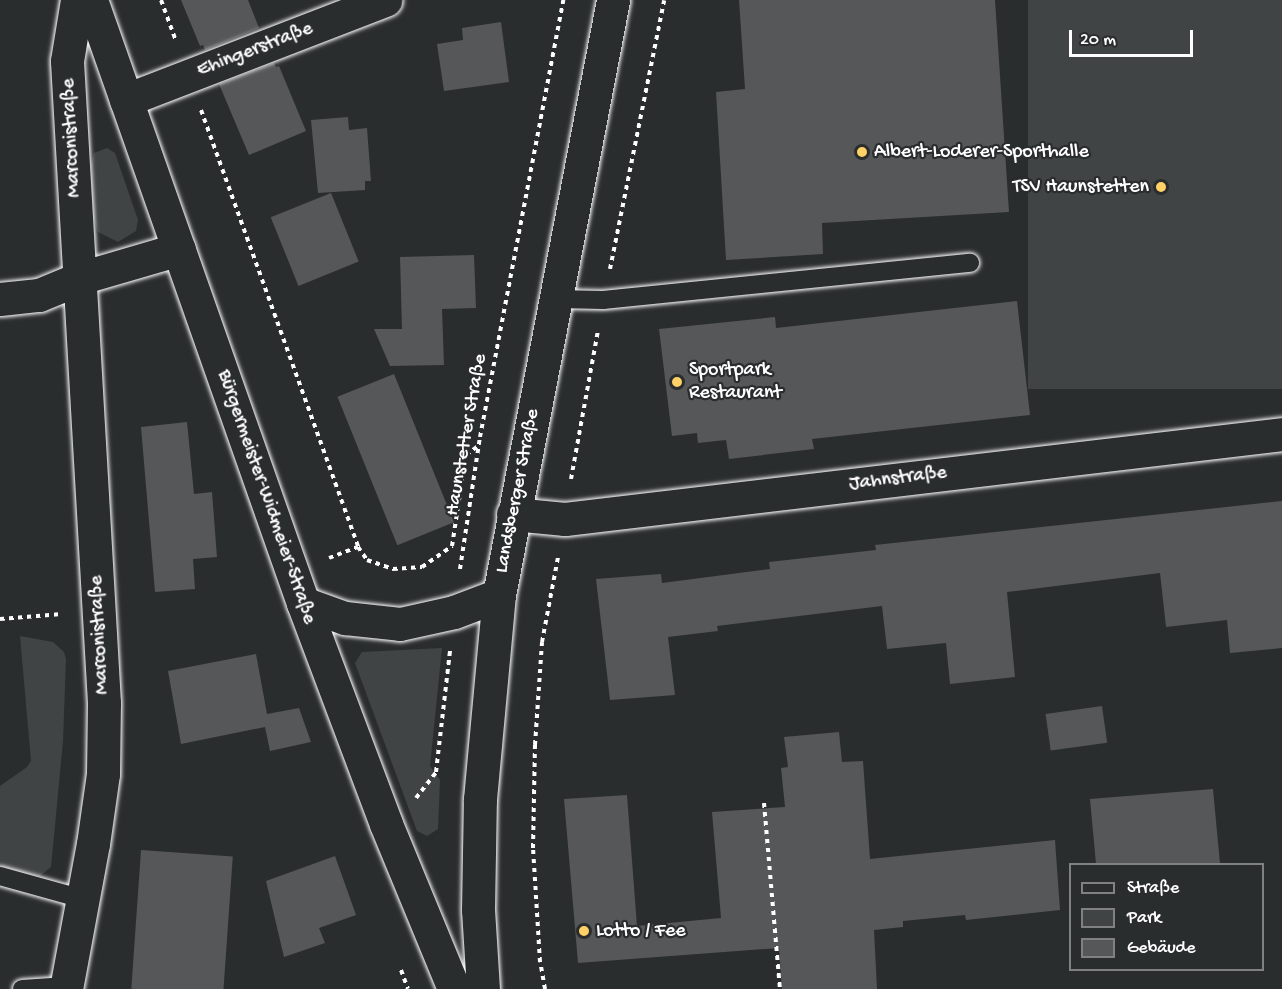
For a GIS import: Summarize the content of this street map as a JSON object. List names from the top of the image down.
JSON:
{
  "streets": {
    "street": [
      "Ehingerstraße",
      "Marconistraße",
      "Jahnstraße",
      "Landsberger Straße",
      "Bürgermeister-Widmeier-Straße"
    ],
    "path": ["Haunstetter Straße"]
  },
  "crossings": [
    ["Ehingerstraße", "Bürgermeister-Widmeier-Straße"],
    ["Haunstetter Straße", "Bürgermeister-Widmeier-Straße"],
    ["Jahnstraße", "Landsberger Straße"]
  ],
  "places": [
    "Albert-Loderer-Sporthalle",
    "TSV Haunstetten",
    "Sportpark Restaurant",
    "Lotto / Fee"
  ],
  "legend": ["Straße", "Park", "Gebäude"],
  "scale_bar": "20 m"
}
